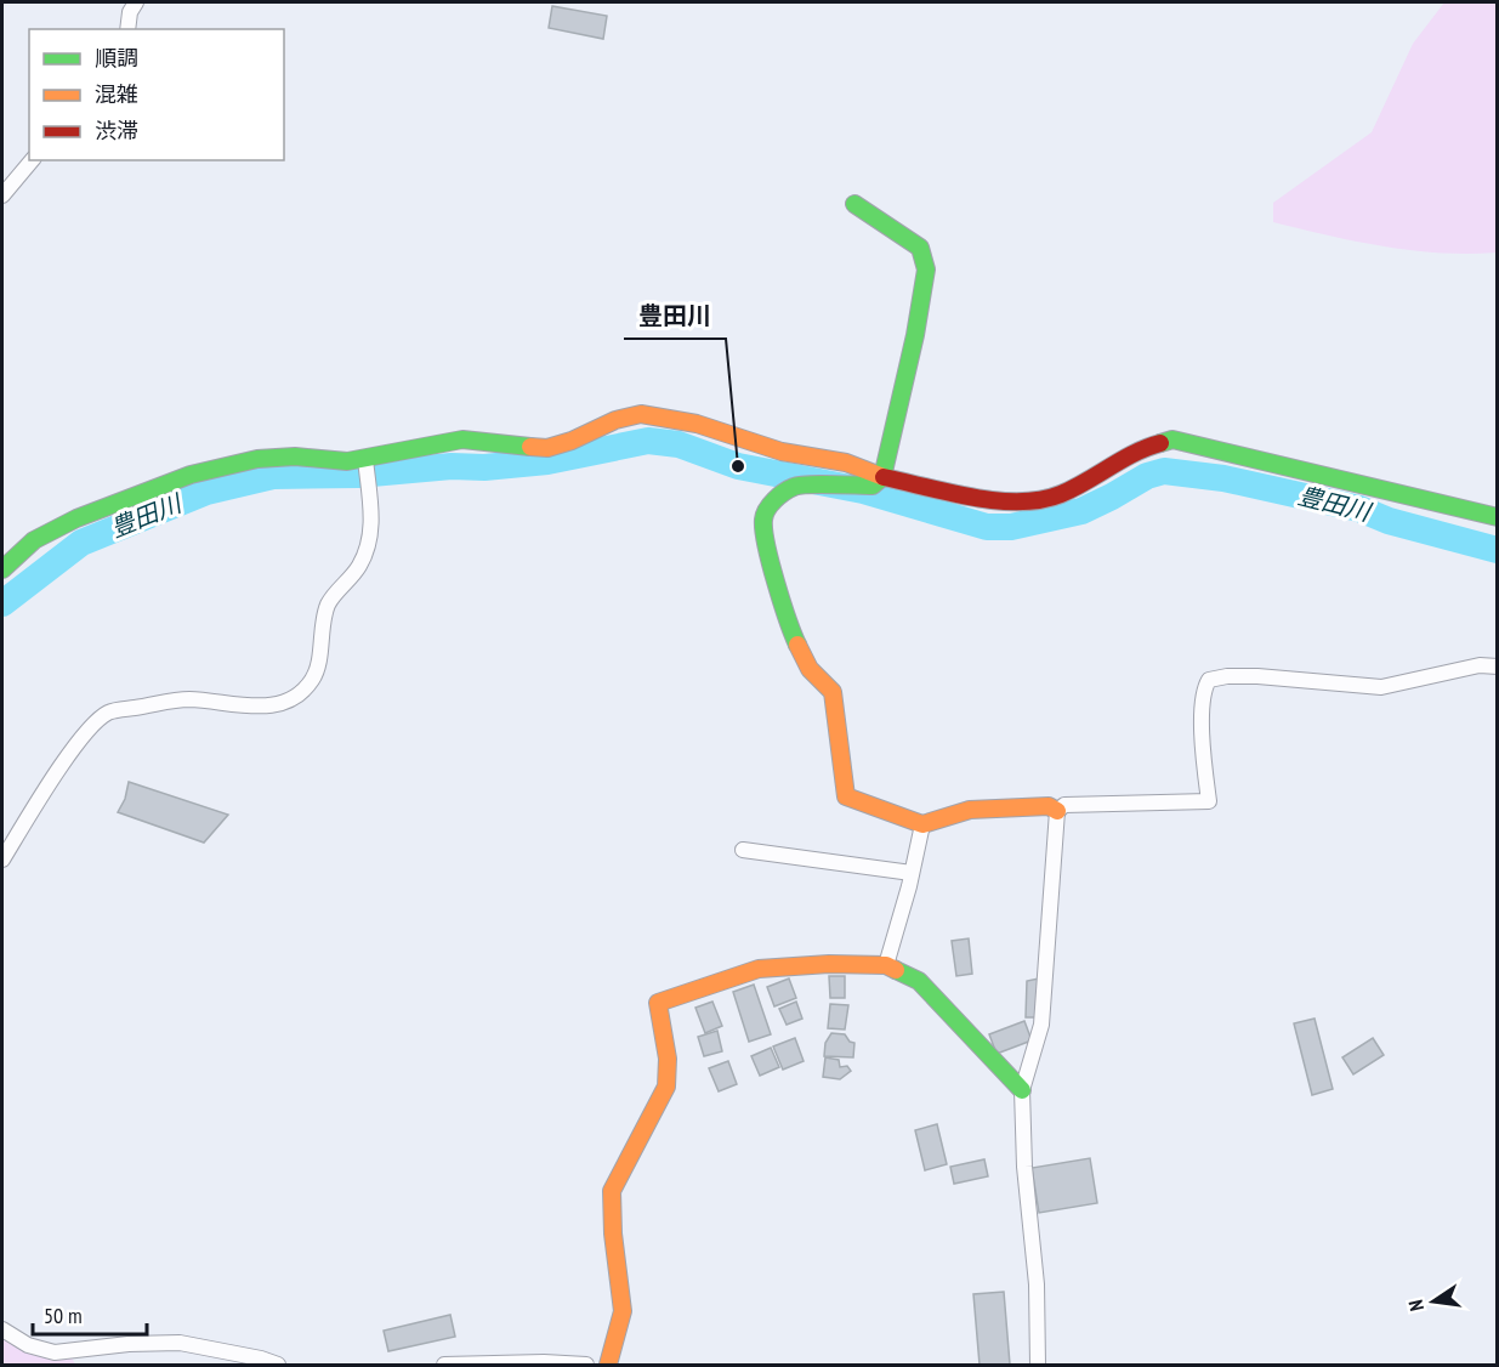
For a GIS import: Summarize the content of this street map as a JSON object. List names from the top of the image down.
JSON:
{
  "water": ["豊田川"],
  "places": ["豊田川"],
  "legend": ["順調", "混雑", "渋滞"],
  "scale_bar": "50 m",
  "north": "left"
}
